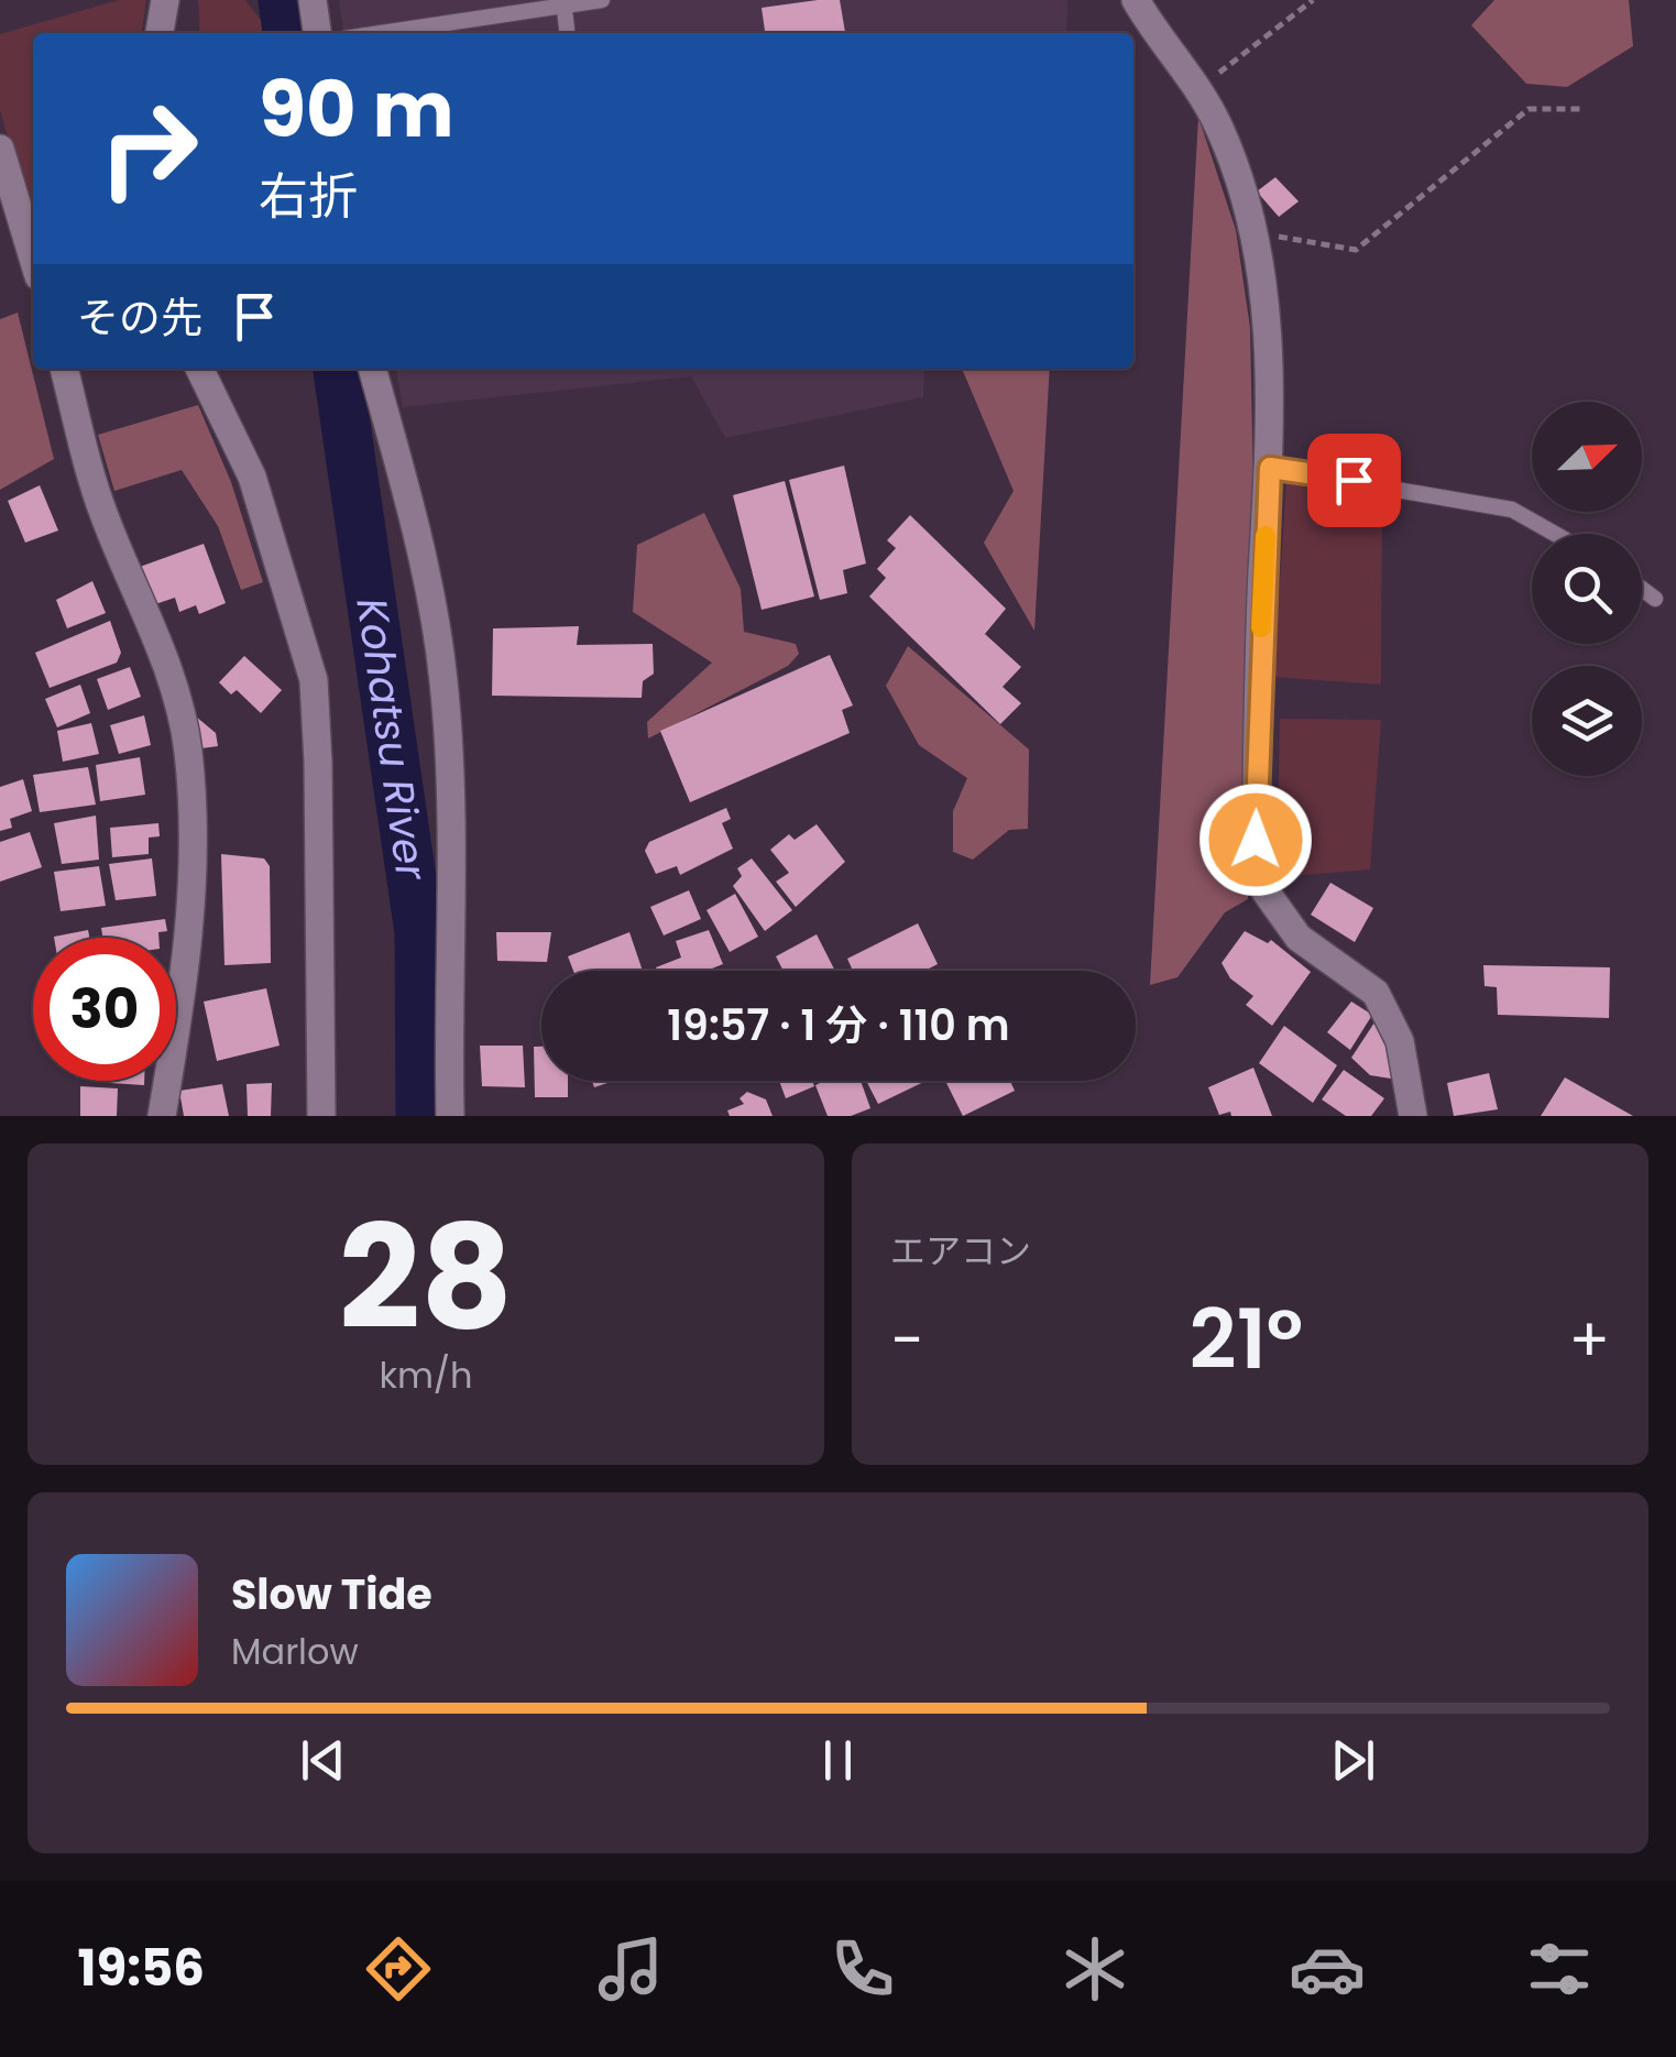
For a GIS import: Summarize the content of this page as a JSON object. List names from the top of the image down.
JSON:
{
  "water": ["Kohatsu River"],
  "north": "top right",
  "page": {
    "turn": ["90 m", "右折"],
    "then": "その先",
    "limit": "30",
    "trip": "19:57 · 1 分 · 110 m",
    "tile": [
      ["28", "km/h"],
      "エアコン"
    ],
    "heat": ["−", "21°", "+"],
    "song": ["Slow Tide", "Marlow"],
    "tabs": "19:56"
  }
}
